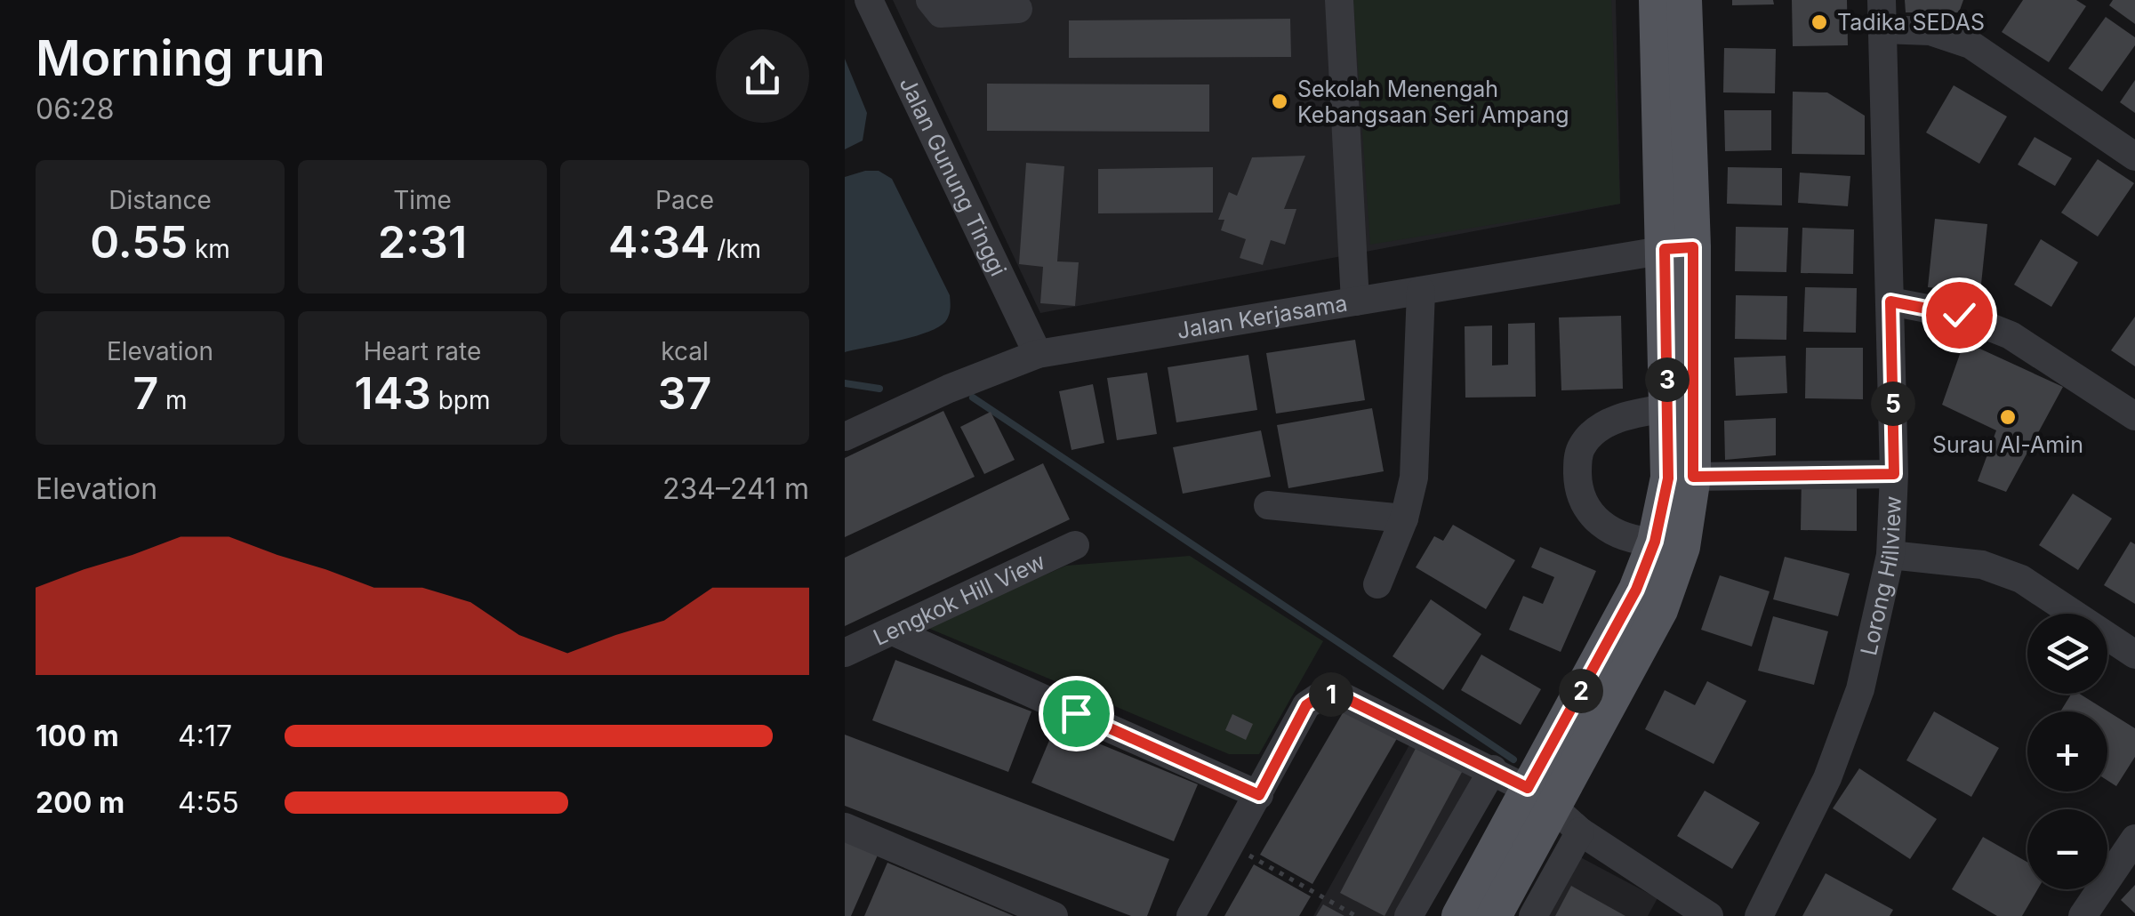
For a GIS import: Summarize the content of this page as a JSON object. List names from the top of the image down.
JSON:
{
  "streets": {
    "street": [
      "Jalan Gunung Tinggi",
      "Jalan Kerjasama",
      "Lorong Hillview",
      "Lengkok Hill View"
    ]
  },
  "crossings": [
    ["Jalan Gunung Tinggi", "Jalan Kerjasama"]
  ],
  "places": ["Tadika SEDAS", "Sekolah Menengah Kebangsaan Seri Ampang", "Surau Al-Amin"],
  "page": {
    "heading": ["Morning run", "06:28"],
    "stats": [
      ["Distance", "0.55 km"],
      ["Time", "2:31"],
      ["Pace", "4:34 /km"],
      ["Elevation", "7 m"],
      ["Heart rate", "143 bpm"],
      ["kcal", "37"]
    ],
    "pins": [
      "3",
      "5",
      "2",
      "1"
    ],
    "chart": ["Elevation", "234–241 m"],
    "map_buttons": ["+", "−"],
    "list": [
      {
        "name": "100 m",
        "note": "4:17"
      },
      {
        "name": "200 m",
        "note": "4:55"
      }
    ]
  }
}
